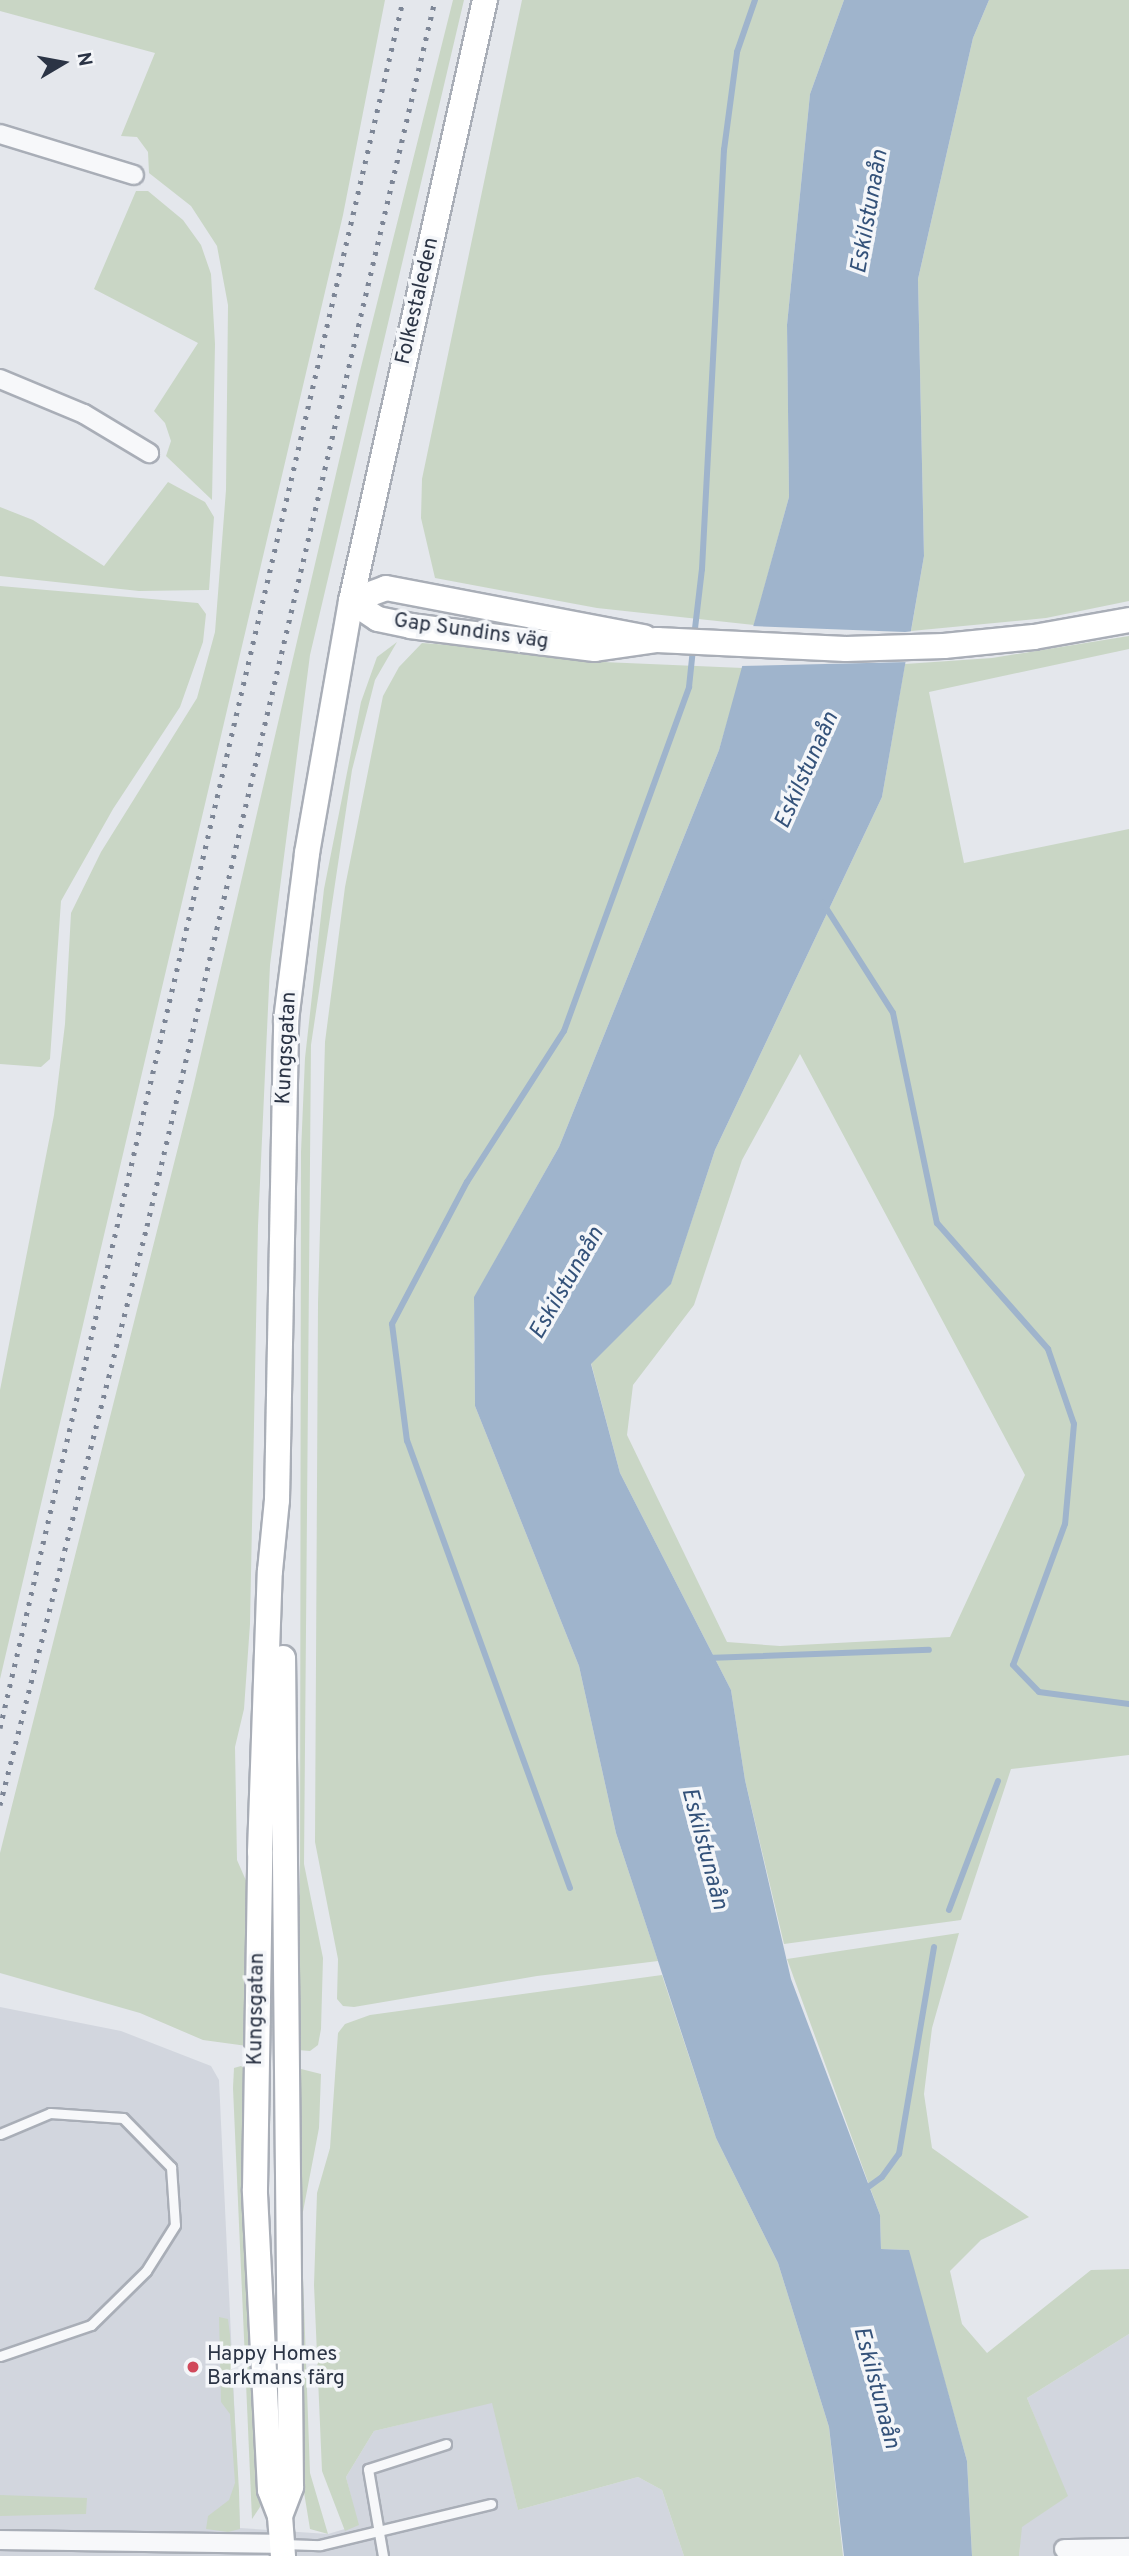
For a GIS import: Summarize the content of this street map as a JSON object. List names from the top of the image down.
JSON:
{
  "streets": {
    "main road": ["Folkestaleden", "Gap Sundins väg", "Kungsgatan"]
  },
  "crossings": [
    ["Folkestaleden", "Gap Sundins väg"],
    ["Folkestaleden", "Kungsgatan"],
    ["Gap Sundins väg", "Kungsgatan"]
  ],
  "water": ["Eskilstunaån"],
  "places": ["Happy Homes Barkmans färg"],
  "north": "right"
}
